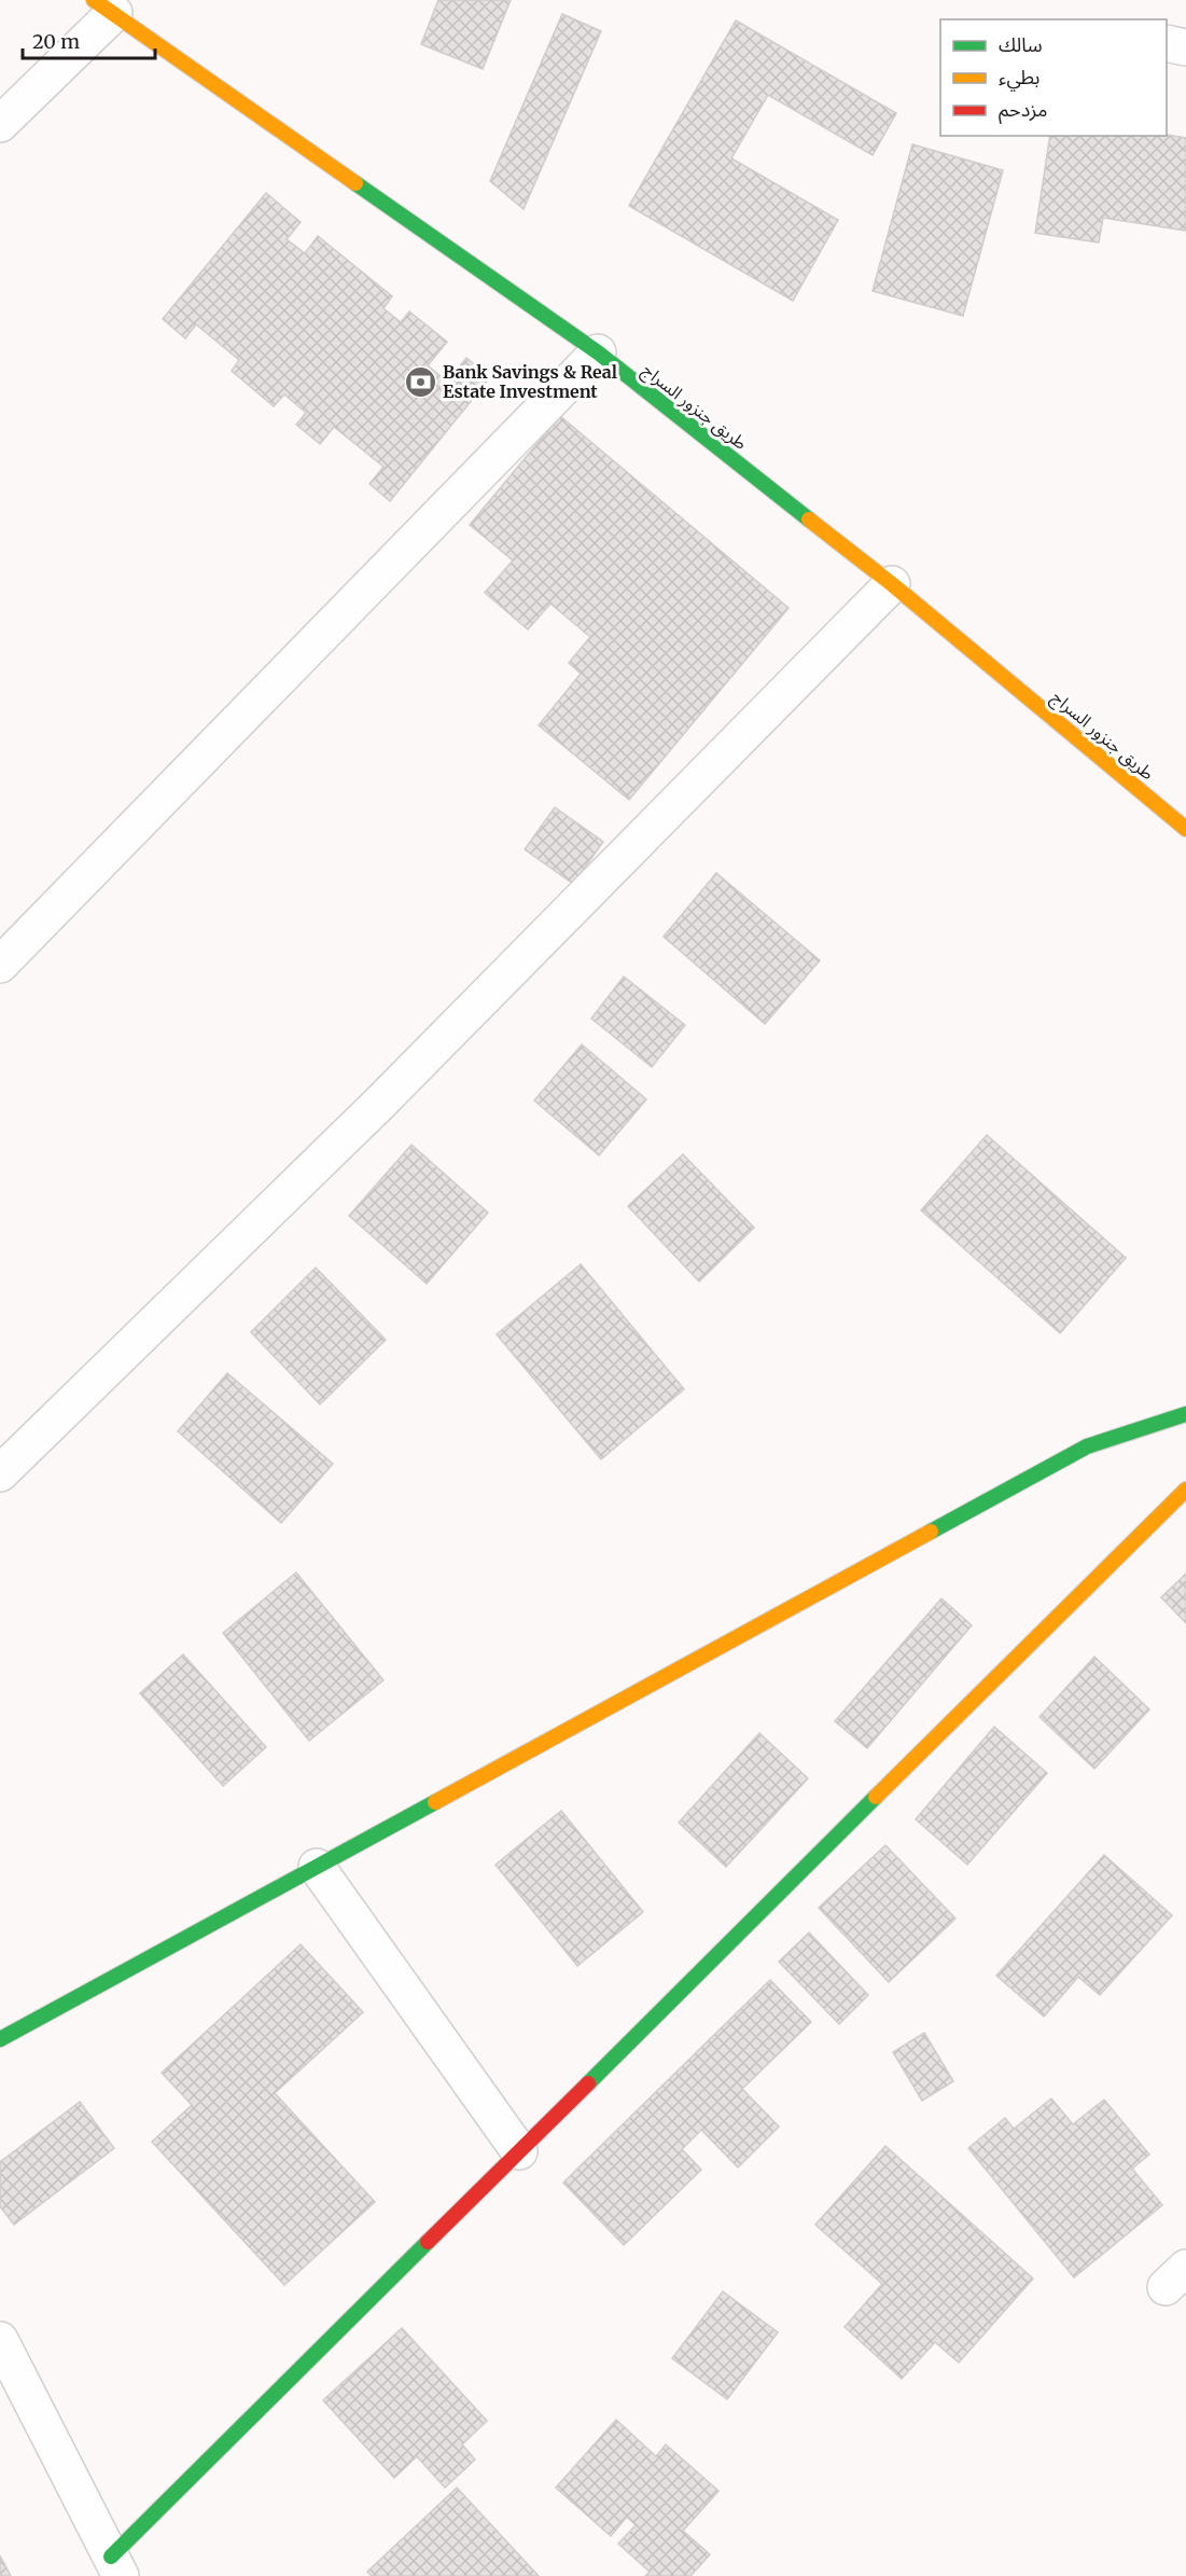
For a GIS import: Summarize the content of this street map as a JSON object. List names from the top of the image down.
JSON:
{
  "streets": {
    "street": ["طريق جنزور السراج"]
  },
  "places": {
    "bank": ["Bank Savings & Real Estate Investment"]
  },
  "legend": ["سالك", "بطيء", "مزدحم"],
  "scale_bar": "20 m"
}
